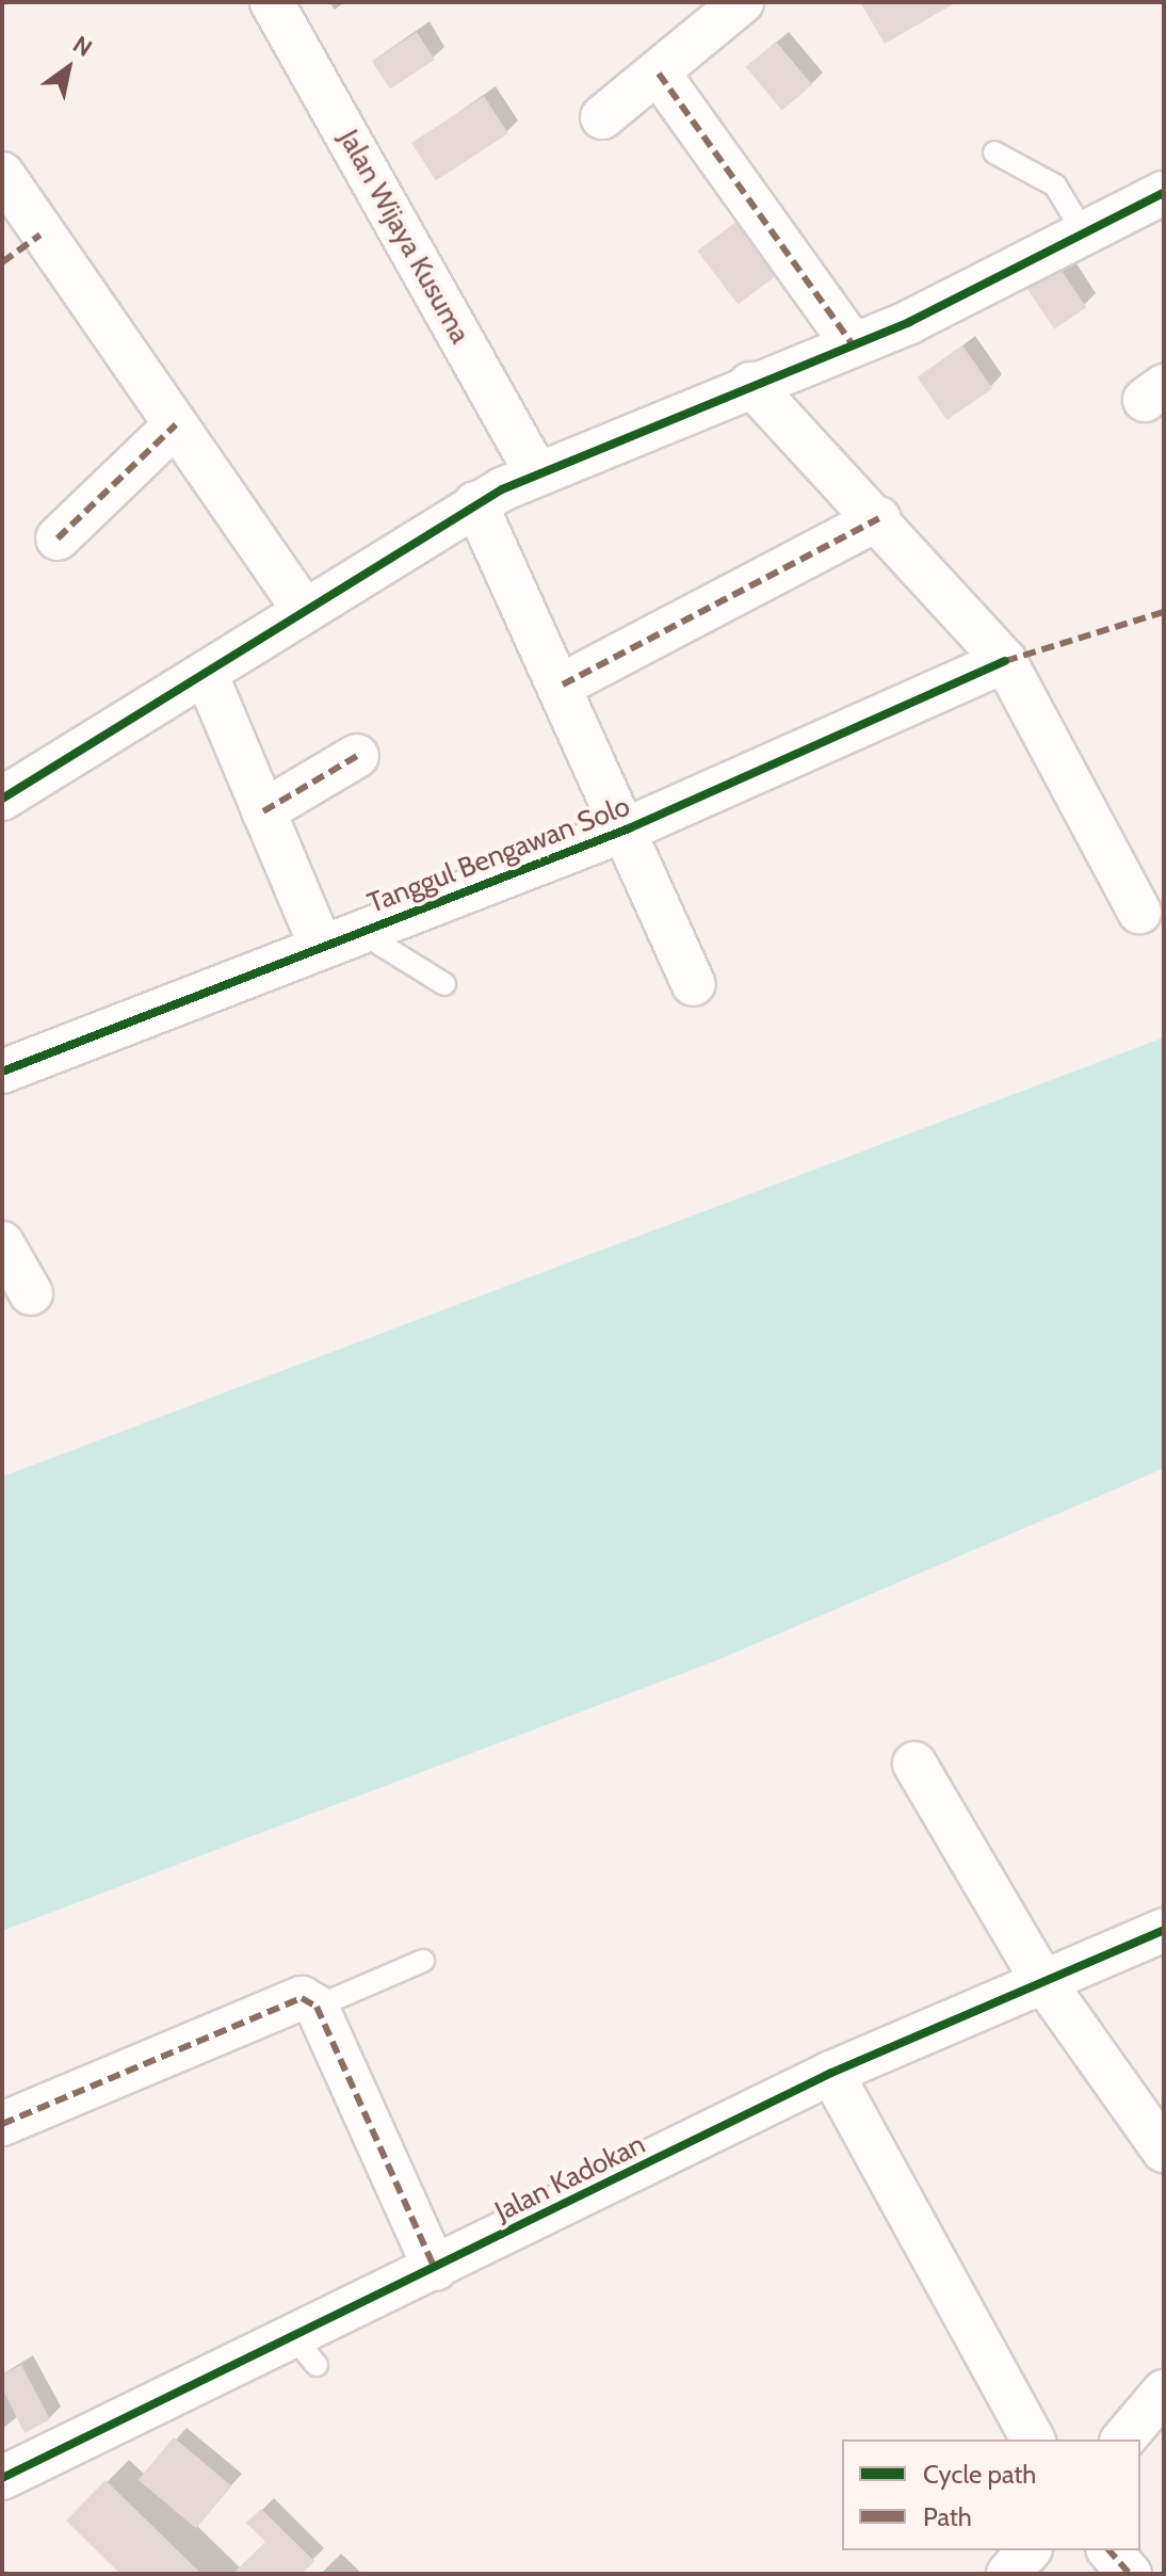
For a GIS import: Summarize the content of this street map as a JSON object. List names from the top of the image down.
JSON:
{
  "streets": {
    "street": ["Jalan Wijaya Kusuma", "Tanggul Bengawan Solo", "Jalan Kadokan"]
  },
  "legend": ["Cycle path", "Path"],
  "north": "top right"
}
